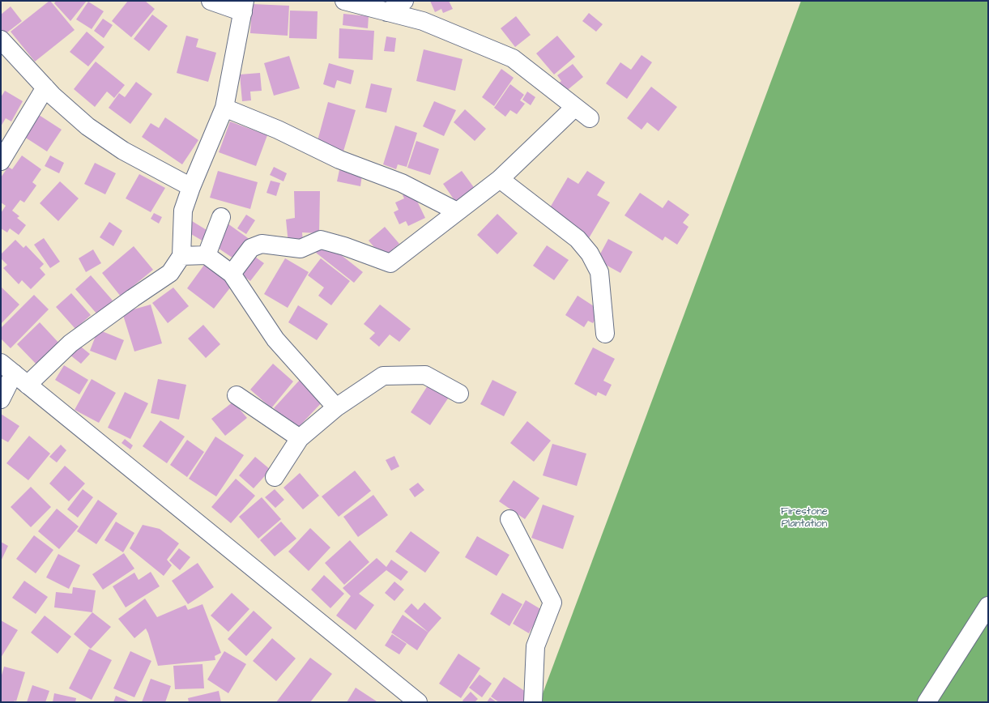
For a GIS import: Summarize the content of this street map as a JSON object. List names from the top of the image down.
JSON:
{
  "parks": ["Firestone Plantation"]
}
